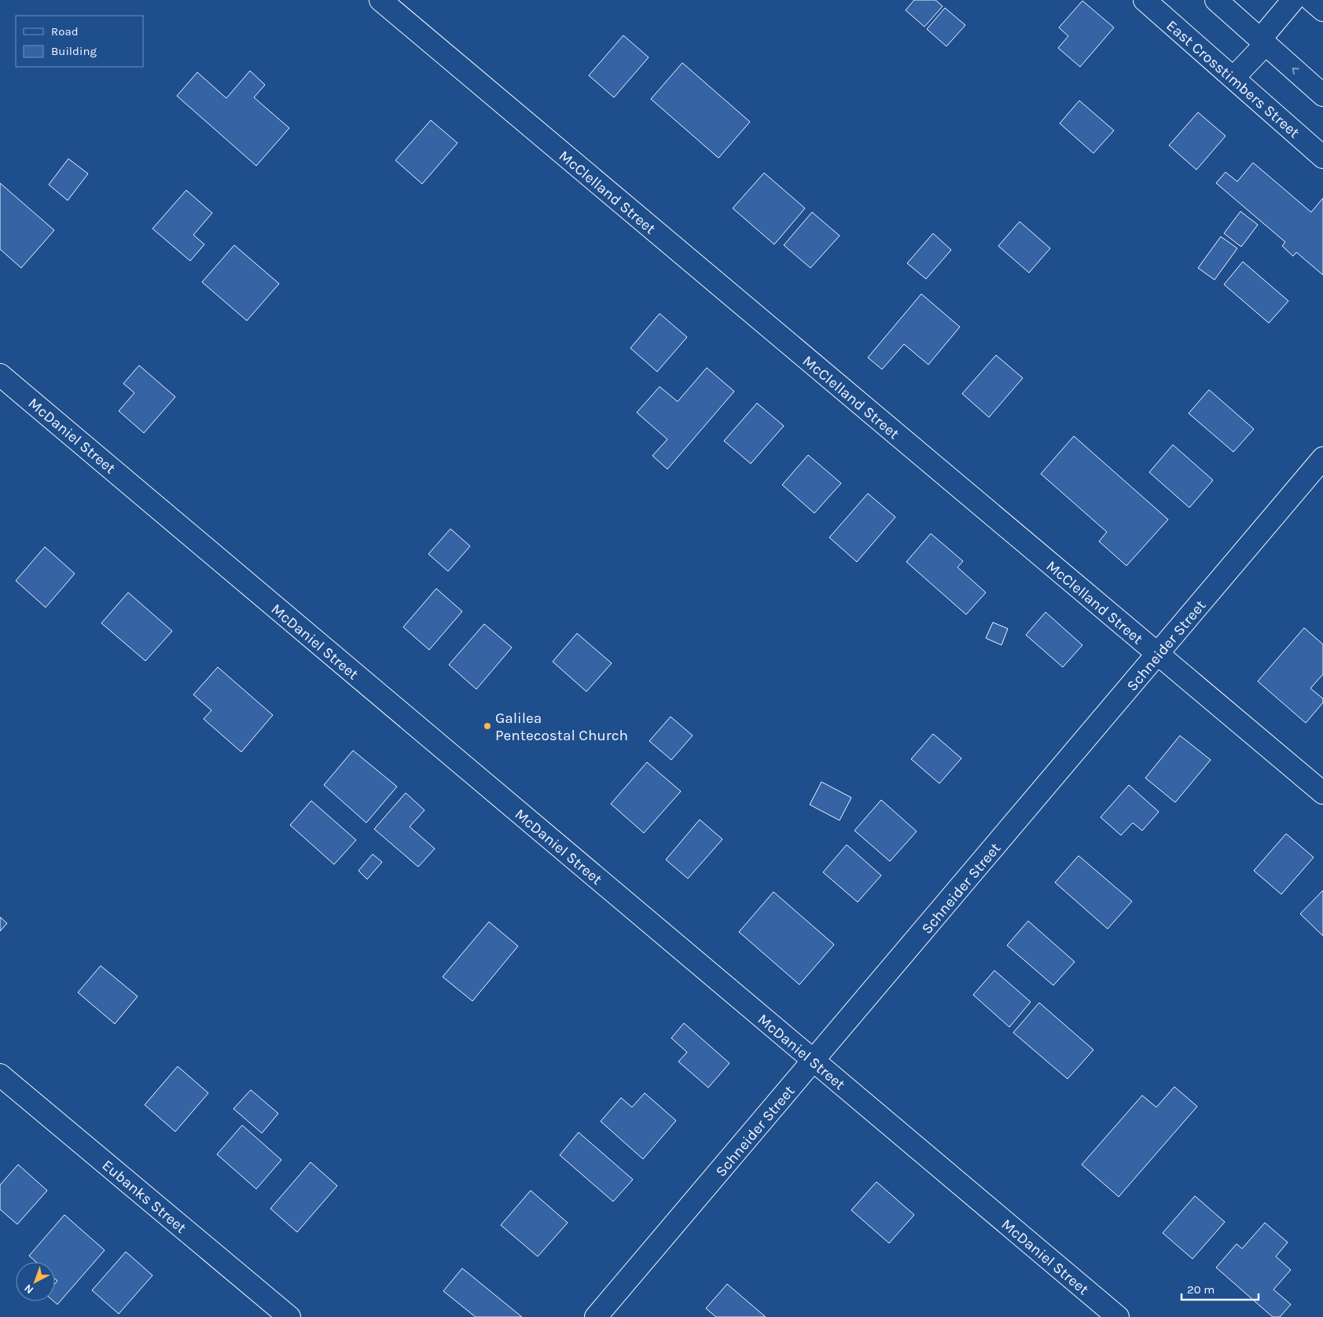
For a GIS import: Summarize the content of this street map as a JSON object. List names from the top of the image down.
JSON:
{
  "streets": {
    "street": [
      "East Crosstimbers Street",
      "McClelland Street",
      "McDaniel Street",
      "Schneider Street",
      "Eubanks Street"
    ]
  },
  "crossings": [
    ["McClelland Street", "Schneider Street"],
    ["McDaniel Street", "Schneider Street"]
  ],
  "places": ["Galilea Pentecostal Church"],
  "legend": ["Road", "Building"],
  "scale_bar": "20 m",
  "north": "bottom left"
}
